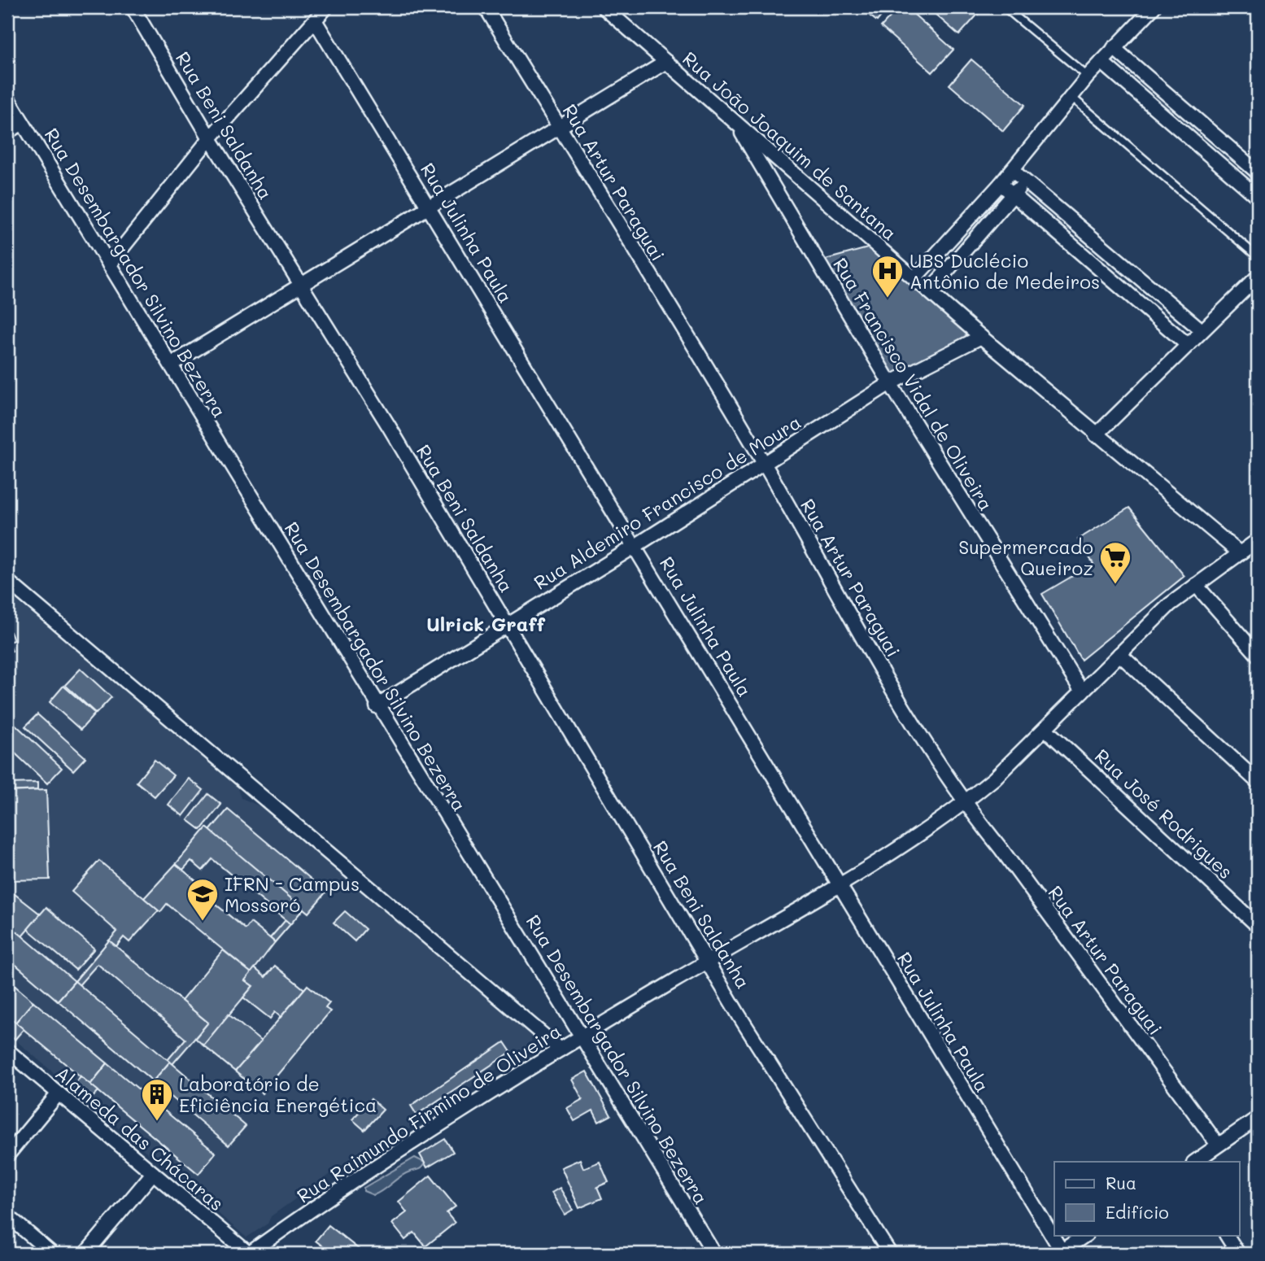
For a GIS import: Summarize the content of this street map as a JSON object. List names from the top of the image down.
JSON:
{
  "streets": {
    "street": [
      "Rua Beni Saldanha",
      "Rua João Joaquim de Santana",
      "Rua Artur Paraguai",
      "Rua Julinha Paula",
      "Rua Desembargador Silvino Bezerra",
      "Rua Francisco Vidal de Oliveira",
      "Rua Aldemiro Francisco de Moura",
      "Rua José Rodrigues",
      "Rua Raimundo Firmino de Oliveira",
      "Alameda das Chácaras"
    ]
  },
  "crossings": [
    ["Rua Beni Saldanha", "Rua Aldemiro Francisco de Moura"],
    ["Rua Beni Saldanha", "Rua Raimundo Firmino de Oliveira"],
    ["Rua João Joaquim de Santana", "Rua Francisco Vidal de Oliveira"],
    ["Rua João Joaquim de Santana", "Rua Aldemiro Francisco de Moura"],
    ["Rua João Joaquim de Santana", "Rua Raimundo Firmino de Oliveira"],
    ["Rua Artur Paraguai", "Rua Aldemiro Francisco de Moura"],
    ["Rua Artur Paraguai", "Rua Raimundo Firmino de Oliveira"],
    ["Rua Julinha Paula", "Rua Aldemiro Francisco de Moura"],
    ["Rua Julinha Paula", "Rua Raimundo Firmino de Oliveira"],
    ["Rua Desembargador Silvino Bezerra", "Rua Aldemiro Francisco de Moura"],
    ["Rua Desembargador Silvino Bezerra", "Rua Raimundo Firmino de Oliveira"],
    ["Rua Francisco Vidal de Oliveira", "Rua Aldemiro Francisco de Moura"],
    ["Rua Francisco Vidal de Oliveira", "Rua Raimundo Firmino de Oliveira"],
    ["Rua José Rodrigues", "Rua Raimundo Firmino de Oliveira"],
    ["Rua Raimundo Firmino de Oliveira", "Alameda das Chácaras"]
  ],
  "districts": ["Ulrick Graff"],
  "places": {
    "hospital": ["UBS Duclécio Antônio de Medeiros"],
    "supermarket": ["Supermercado Queiroz"],
    "school or university": ["IFRN - Campus Mossoró"],
    "building": ["Laboratório de Eficiência Energética"]
  },
  "legend": ["Rua", "Edifício"]
}
